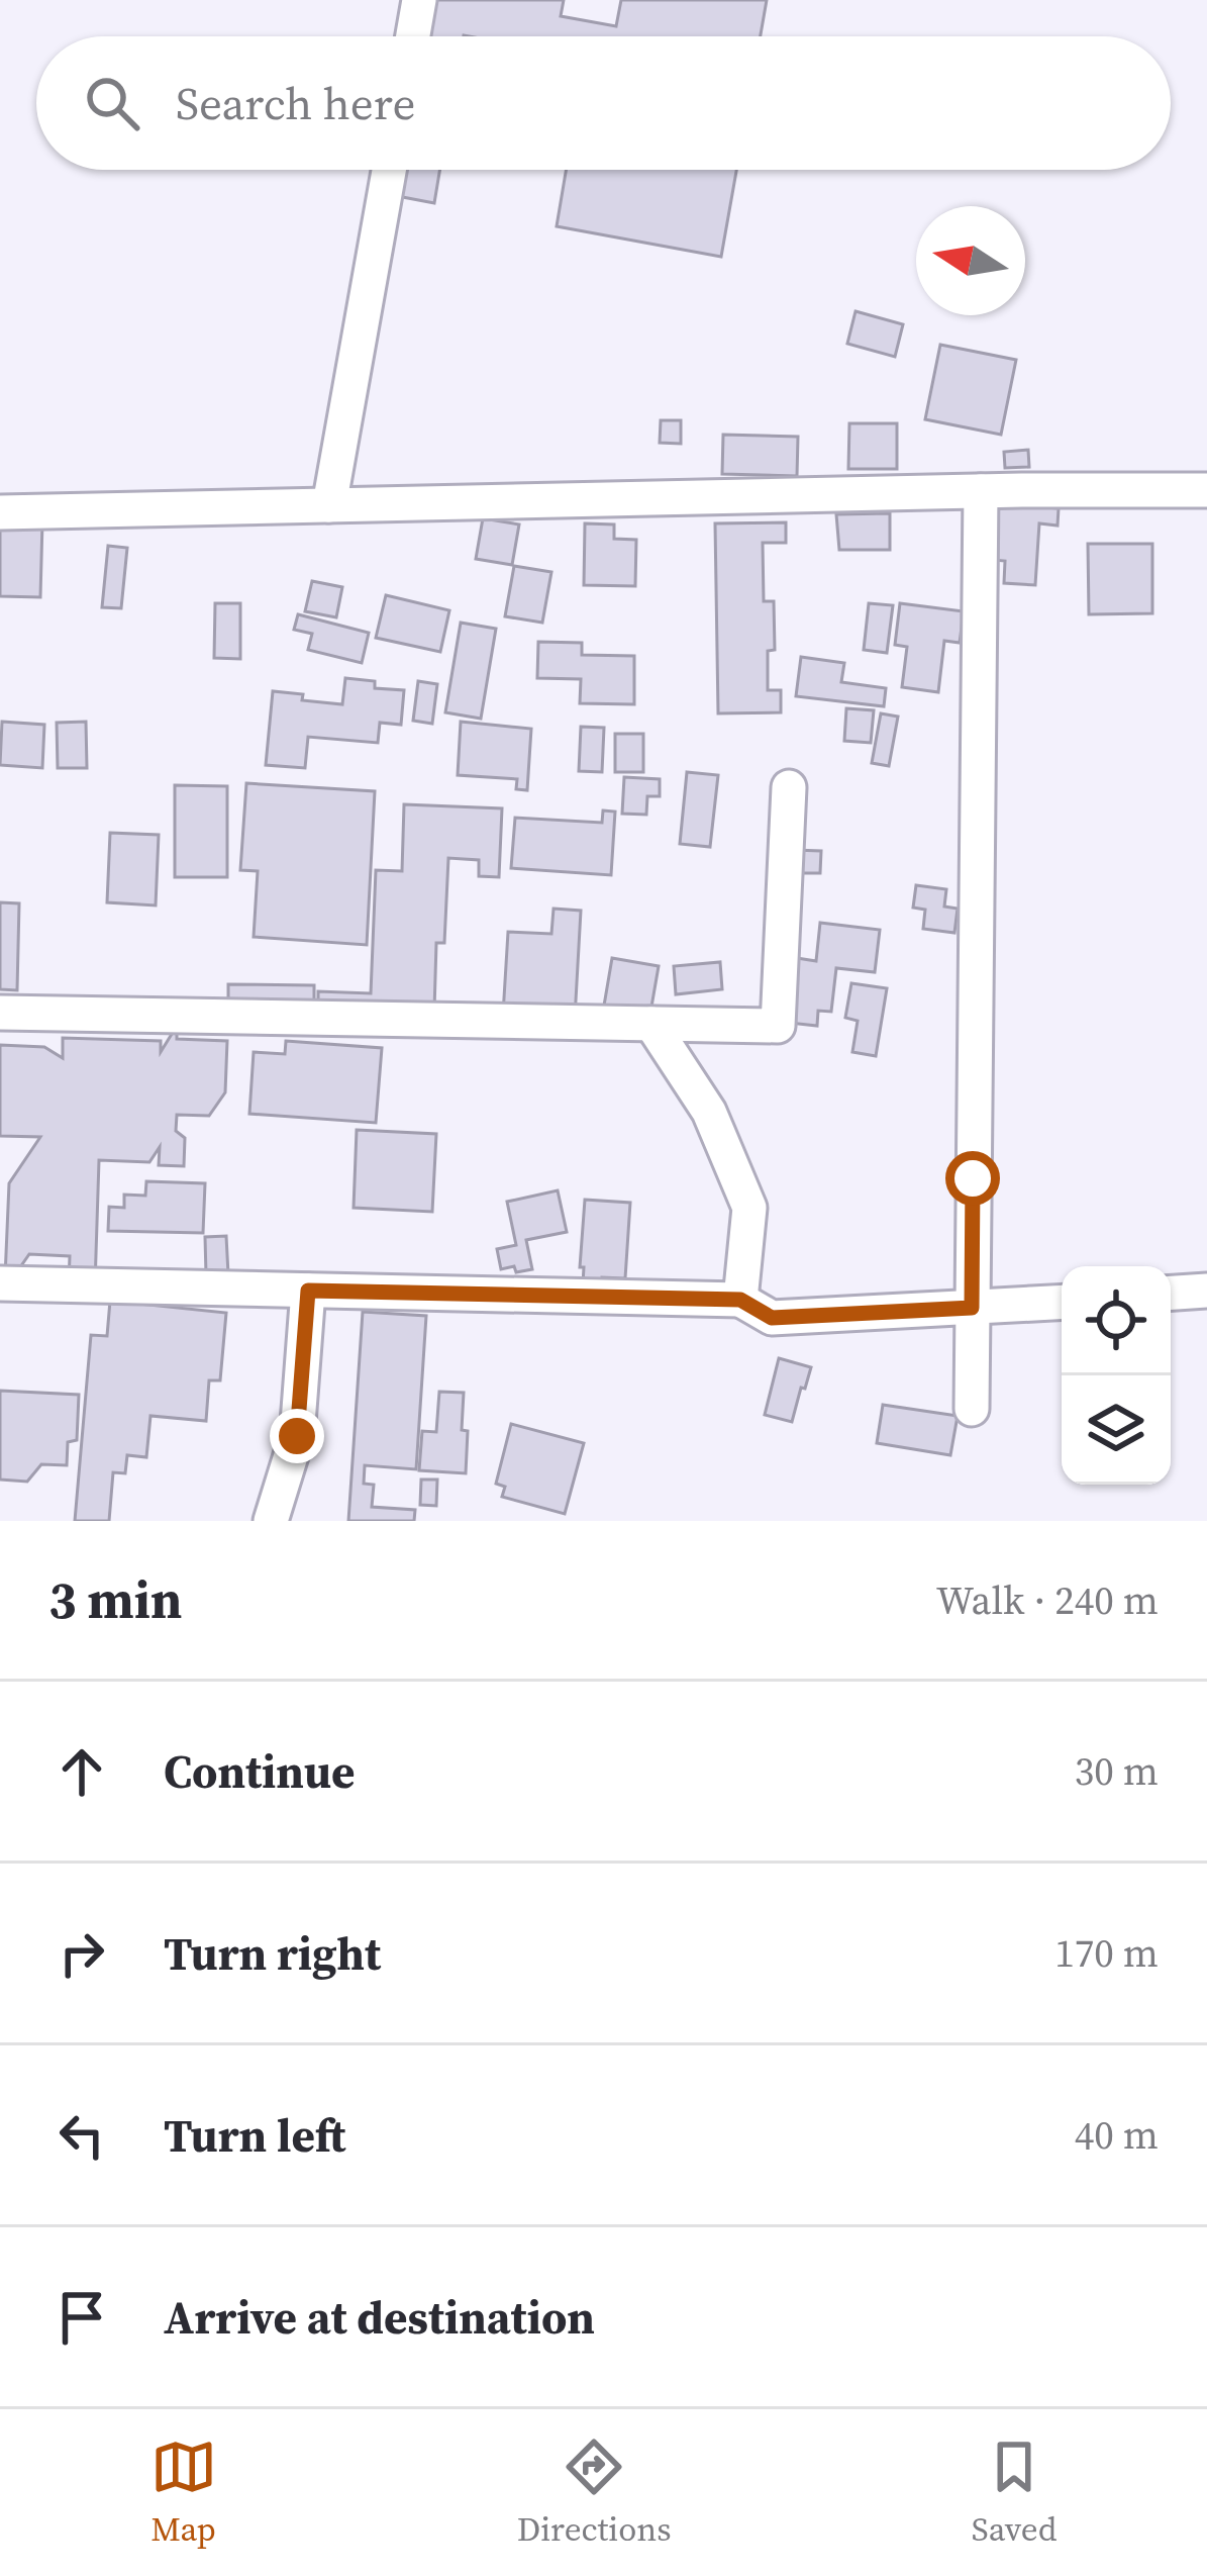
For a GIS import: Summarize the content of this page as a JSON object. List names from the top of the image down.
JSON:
{
  "north": "left",
  "page": {
    "search": "Search here",
    "heading": ["3 min", "Walk · 240 m"],
    "list": [
      ["Continue", "30 m"],
      ["Turn right", "170 m"],
      ["Turn left", "40 m"],
      "Arrive at destination"
    ],
    "nav": ["Map", "Directions", "Saved"]
  }
}
